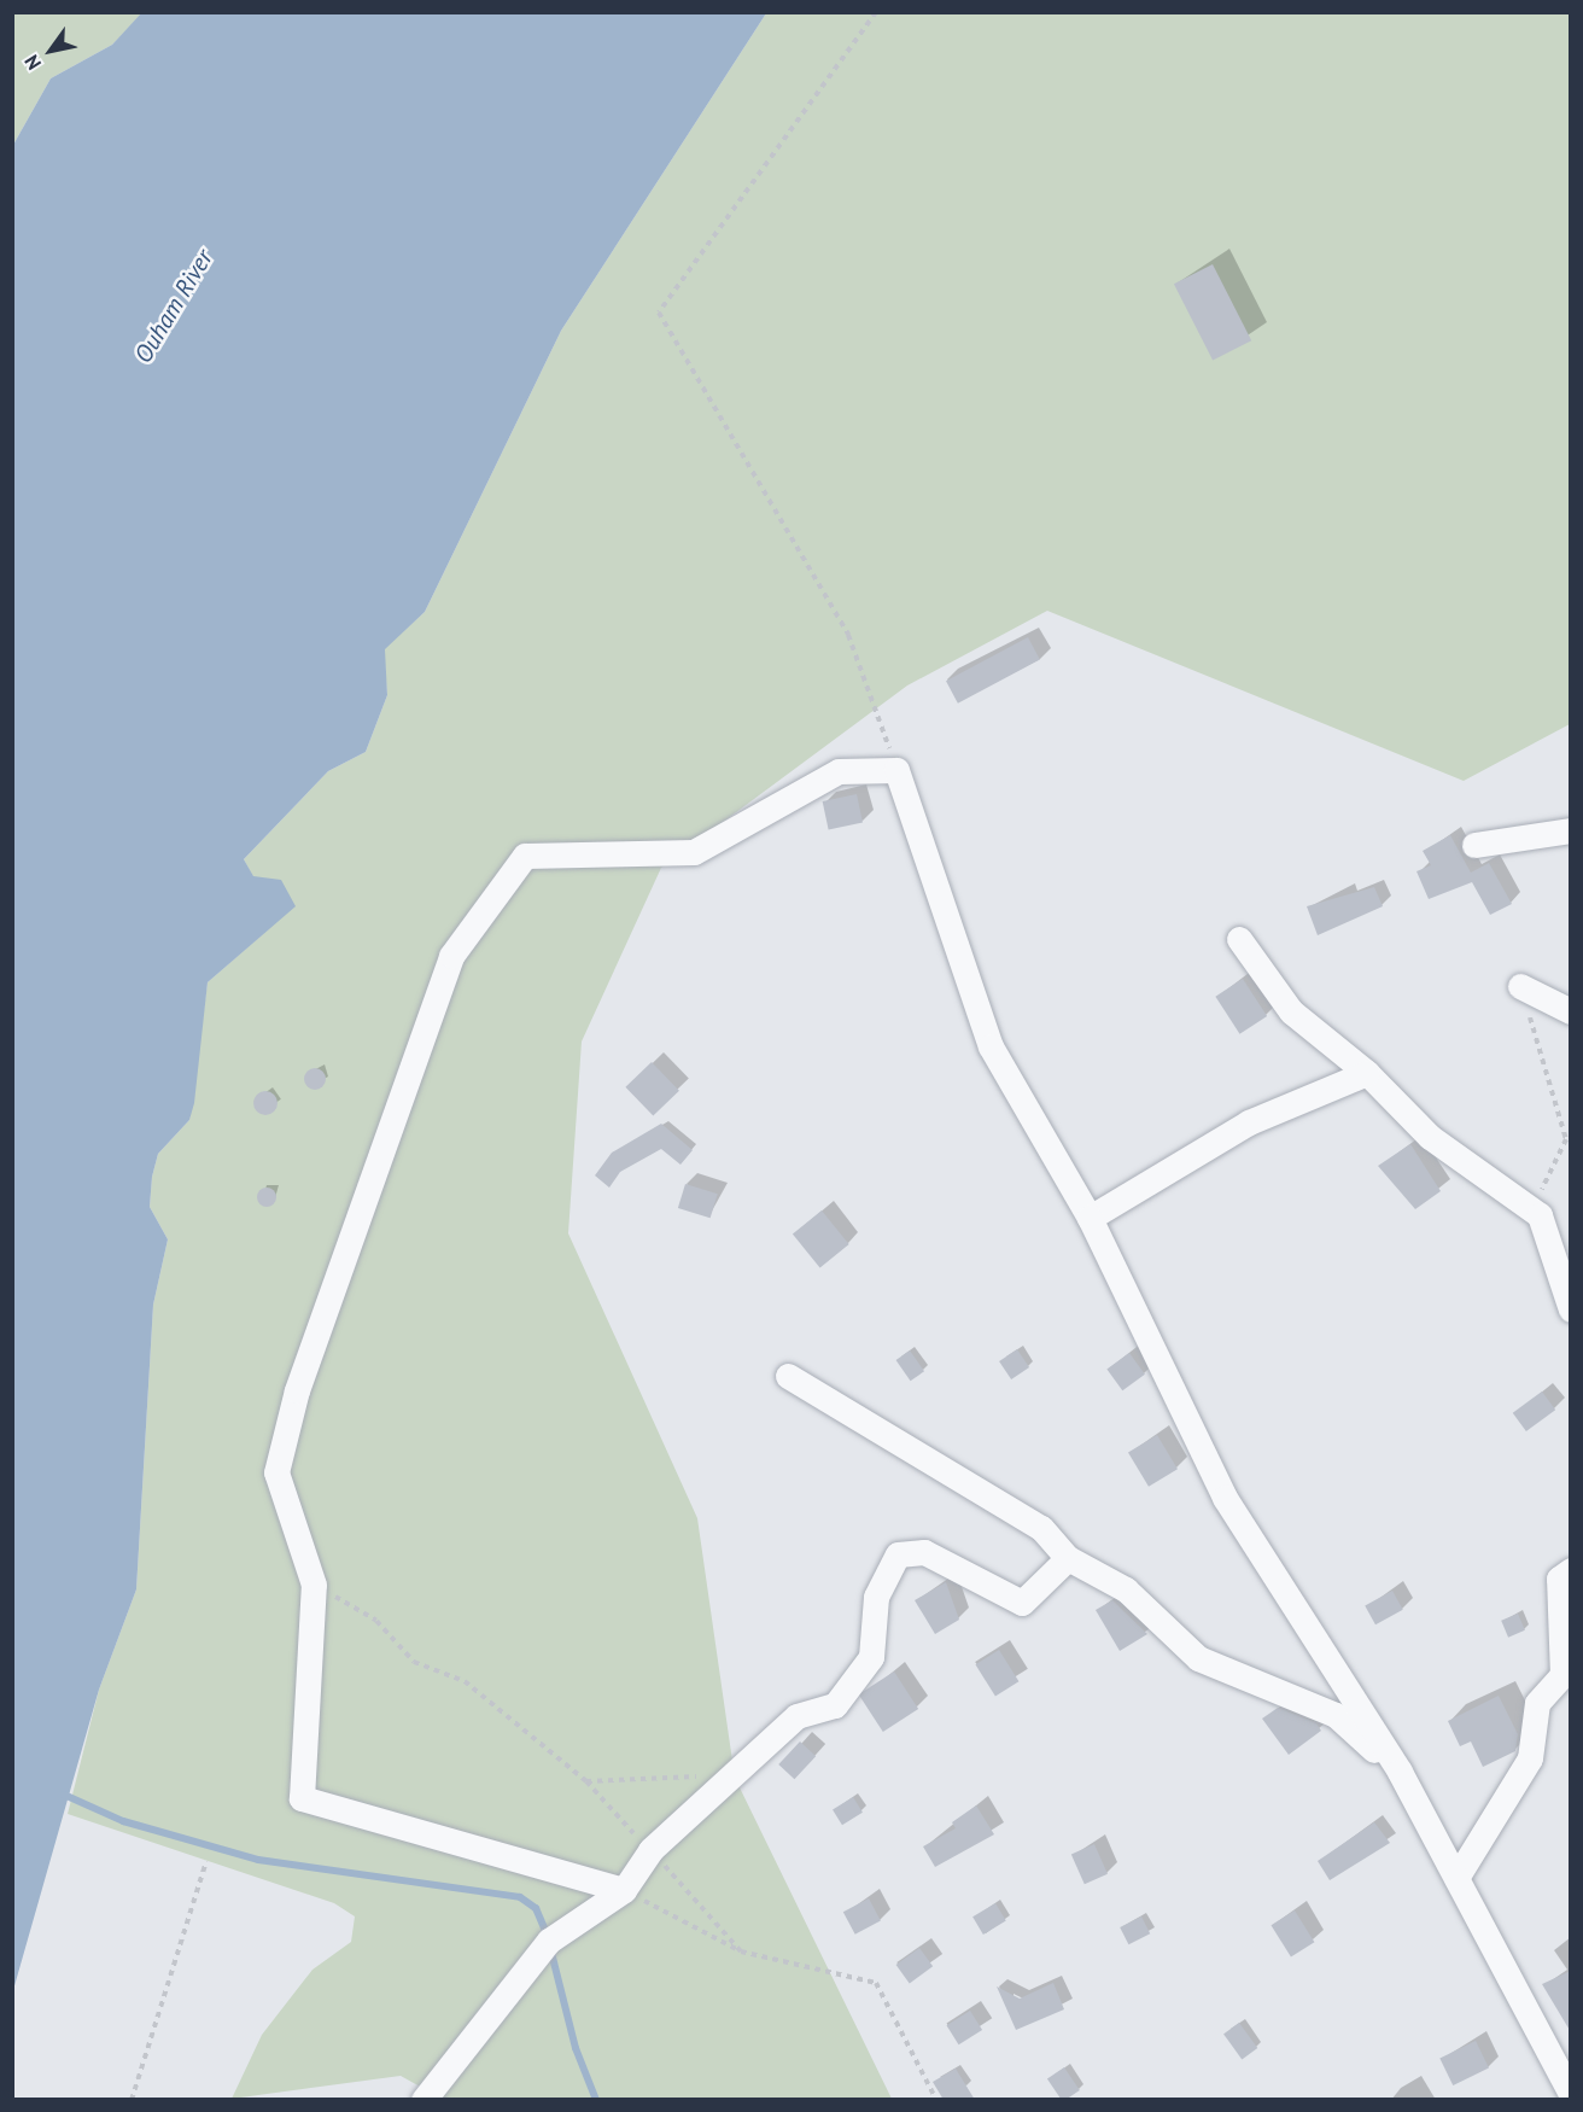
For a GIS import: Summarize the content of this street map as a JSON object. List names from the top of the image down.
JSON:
{
  "water": ["Ouham River"],
  "north": "bottom left"
}
